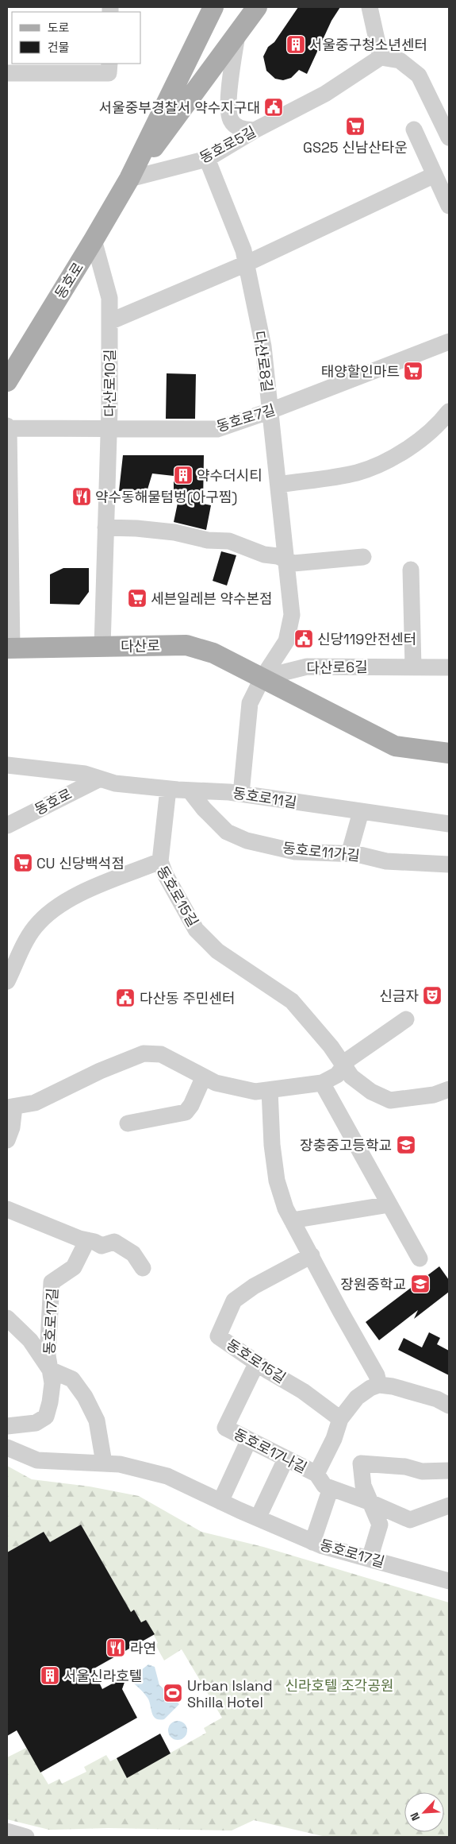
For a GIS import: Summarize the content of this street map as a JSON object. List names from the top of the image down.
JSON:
{
  "streets": {
    "main road": ["동호로", "다산로"],
    "street": [
      "동호로5길",
      "다산로8길",
      "다산로10길",
      "동호로7길",
      "다산로6길",
      "동호로11길",
      "동호로11가길",
      "동호로15길",
      "동호로17길",
      "동호로17나길"
    ]
  },
  "crossings": [
    ["동호로5길", "동호로"],
    ["동호로5길", "다산로8길"],
    ["동호로", "다산로10길"],
    ["동호로", "동호로11길"],
    ["다산로8길", "동호로7길"],
    ["다산로8길", "다산로"],
    ["다산로8길", "다산로6길"],
    ["다산로10길", "동호로7길"],
    ["다산로10길", "다산로"],
    ["동호로7길", "다산로"],
    ["다산로", "다산로6길"],
    ["동호로11길", "동호로11가길"],
    ["동호로15길", "동호로17나길"]
  ],
  "parks": ["신라호텔 조각공원"],
  "places": {
    "building": ["서울중구청소년센터", "약수더시티", "서울신라호텔"],
    "public building": ["서울중부경찰서 약수지구대", "신당119안전센터", "다산동 주민센터"],
    "supermarket": [
      "GS25 신남산타운",
      "태양할인마트",
      "세븐일레븐 약수본점",
      "CU 신당백석점"
    ],
    "restaurant": ["약수동해물텀벙(아구찜)", "라연"],
    "theatre": ["신금자"],
    "school or university": ["장충중고등학교", "장원중학교"],
    "sports": ["Urban Island Shilla Hotel"]
  },
  "legend": ["도로", "건물"],
  "north": "bottom left"
}
